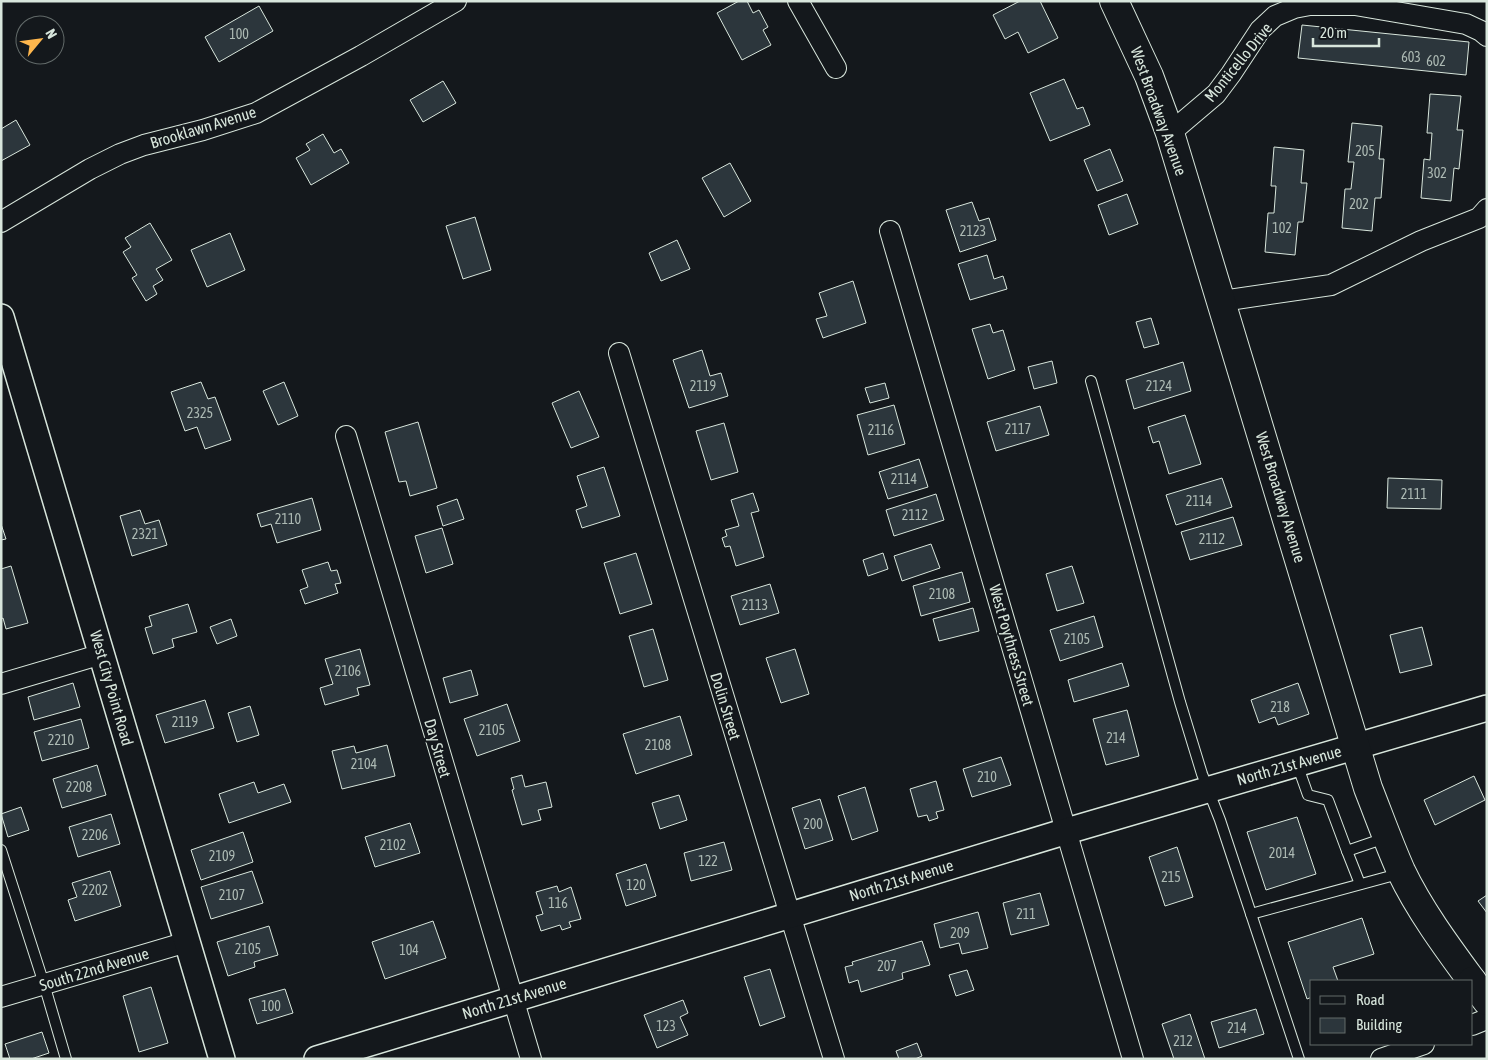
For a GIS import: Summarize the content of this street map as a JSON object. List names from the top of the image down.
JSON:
{
  "streets": {
    "main road": ["West Broadway Avenue"],
    "street": [
      "Monticello Drive",
      "Brooklawn Avenue",
      "West Poythress Street",
      "West City Point Road",
      "Dolin Street",
      "Day Street",
      "North 21st Avenue",
      "South 22nd Avenue"
    ]
  },
  "crossings": [
    ["Monticello Drive", "West Broadway Avenue"],
    ["West Broadway Avenue", "North 21st Avenue"],
    ["West Poythress Street", "North 21st Avenue"],
    ["West City Point Road", "South 22nd Avenue"],
    ["Dolin Street", "North 21st Avenue"],
    ["Day Street", "North 21st Avenue"]
  ],
  "house_numbers": [
    "100",
    "603",
    "602",
    "205",
    "302",
    "202",
    "102",
    "2123",
    "2119",
    "2124",
    "2325",
    "2117",
    "2116",
    "2114",
    "2111",
    "2114",
    "2112",
    "2110",
    "2321",
    "2112",
    "2108",
    "2113",
    "2105",
    "2106",
    "218",
    "2119",
    "2105",
    "214",
    "2210",
    "2108",
    "2104",
    "210",
    "2208",
    "200",
    "2206",
    "2102",
    "2014",
    "2109",
    "122",
    "215",
    "120",
    "2202",
    "2107",
    "116",
    "211",
    "209",
    "2105",
    "104",
    "207",
    "100",
    "123",
    "214",
    "212"
  ],
  "legend": ["Road", "Building"],
  "scale_bar": "20 m",
  "north": "top right"
}
